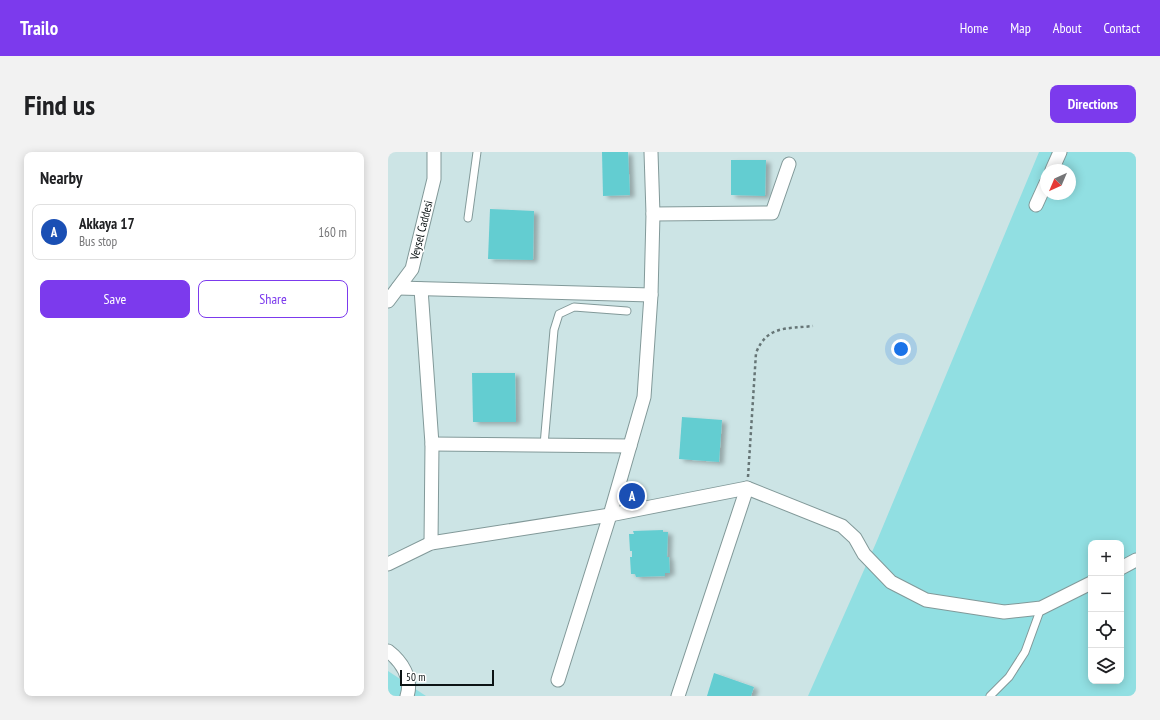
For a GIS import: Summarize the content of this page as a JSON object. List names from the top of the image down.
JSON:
{
  "streets": {
    "street": ["Veysel Caddesi"]
  },
  "scale_bar": "50 m",
  "north": "bottom left",
  "page": {
    "header": "Trailo",
    "nav": [
      "Home",
      "Map",
      "About",
      "Contact"
    ],
    "buttons": [
      "Directions",
      ["Save", "Share"]
    ],
    "title": "Find us",
    "heading": "Nearby",
    "list": [
      {
        "mark": "A",
        "name": "Akkaya 17",
        "note": "Bus stop",
        "value": "160 m"
      }
    ],
    "pins": "A",
    "map_buttons": ["+", "−"],
    "scale": "50 m"
  }
}
